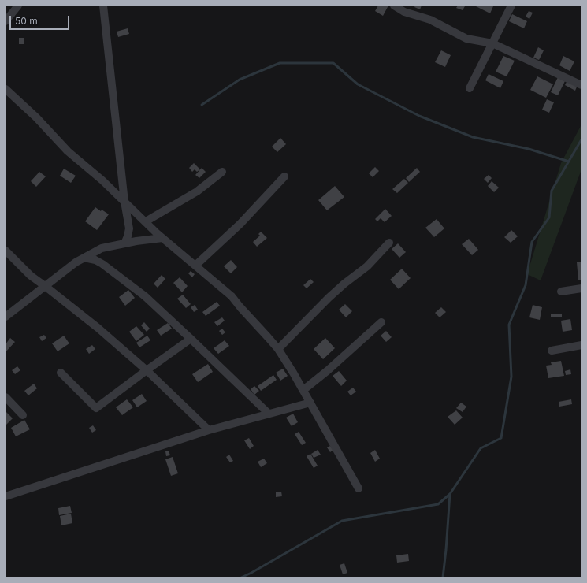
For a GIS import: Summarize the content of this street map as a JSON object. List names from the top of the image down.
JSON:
{
  "scale_bar": "50 m"
}
